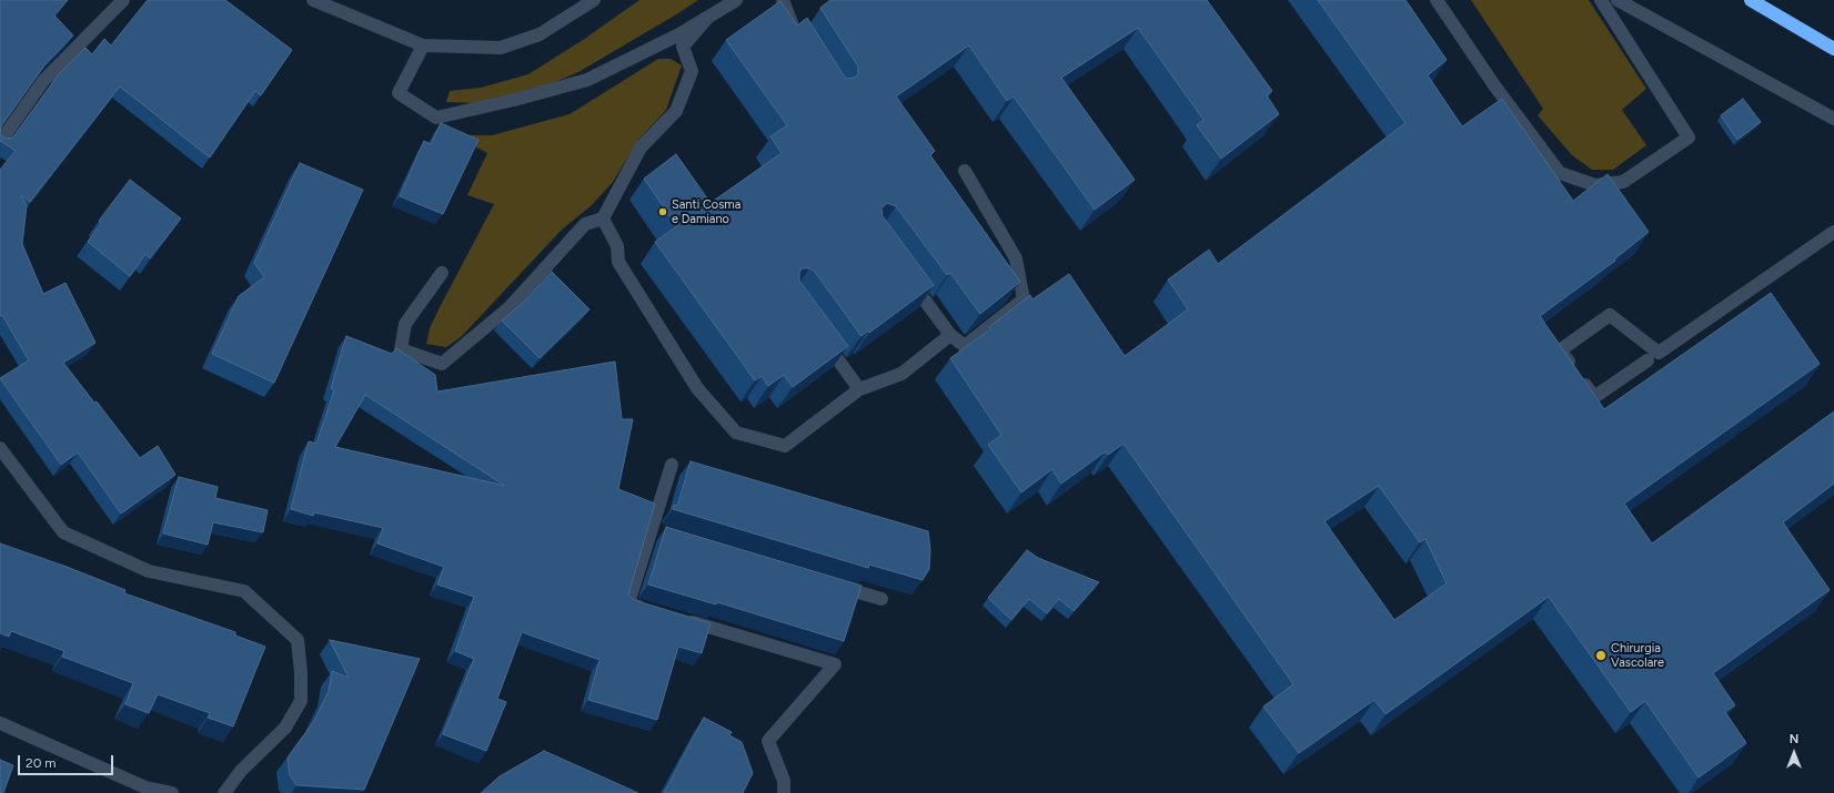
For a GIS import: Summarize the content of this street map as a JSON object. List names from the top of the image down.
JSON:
{
  "places": ["Santi Cosma e Damiano", "Chirurgia Vascolare"],
  "scale_bar": "20 m",
  "north": "top"
}
